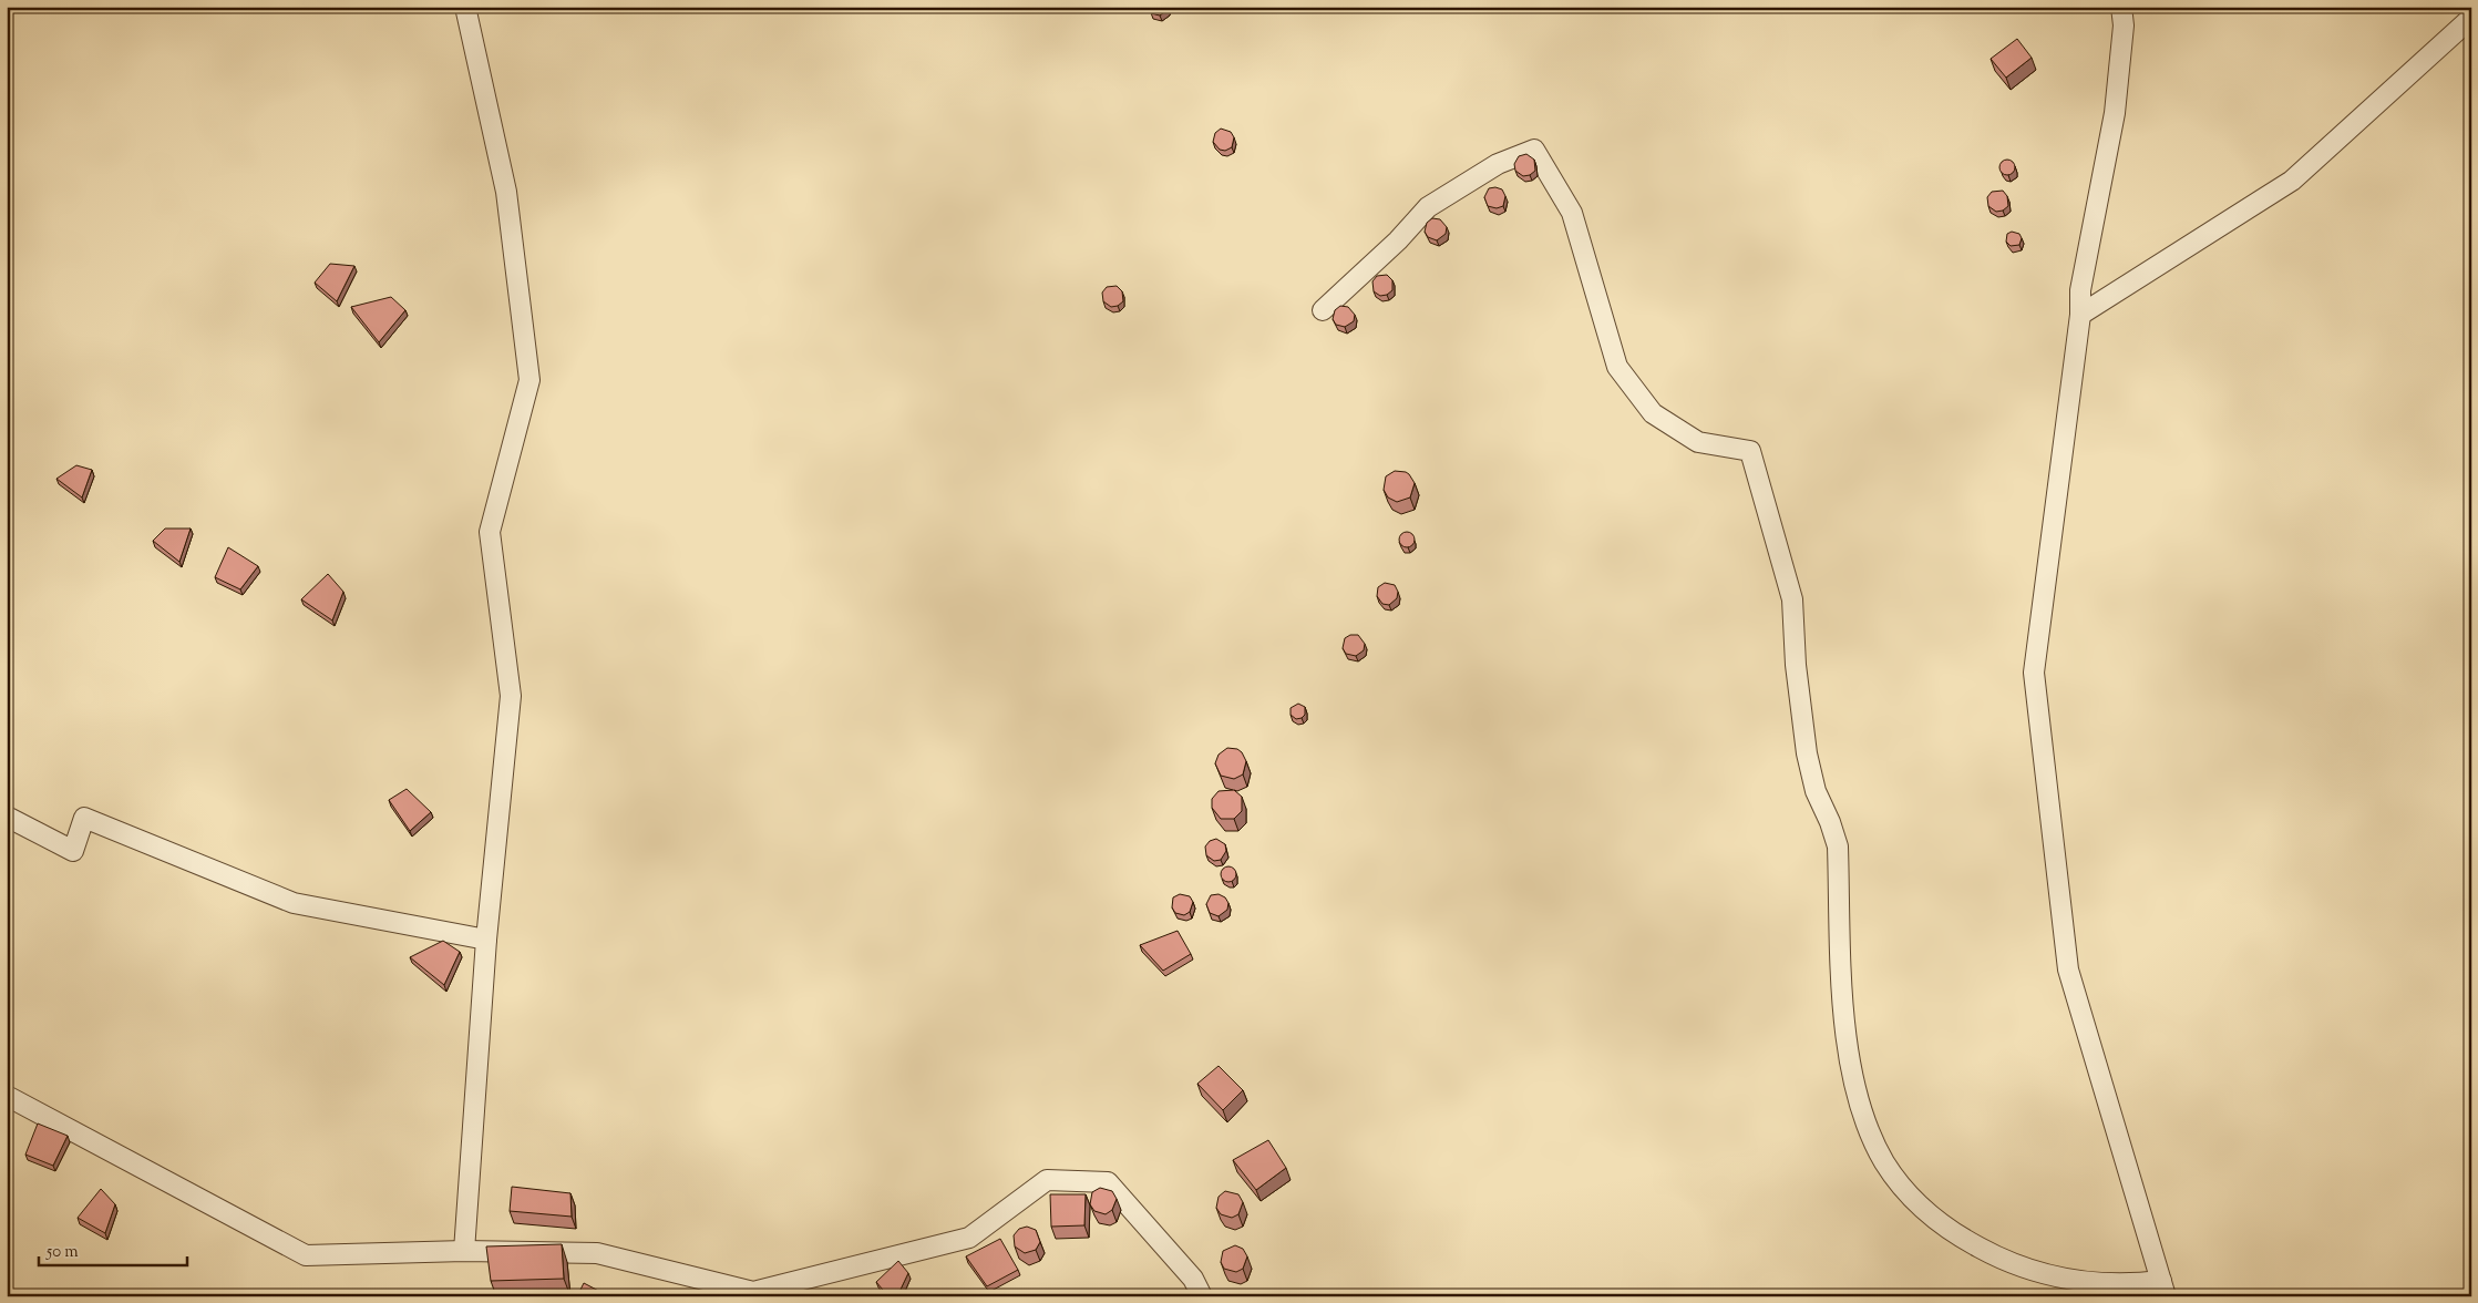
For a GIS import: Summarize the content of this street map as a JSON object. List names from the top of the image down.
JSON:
{
  "scale_bar": "50 m"
}
